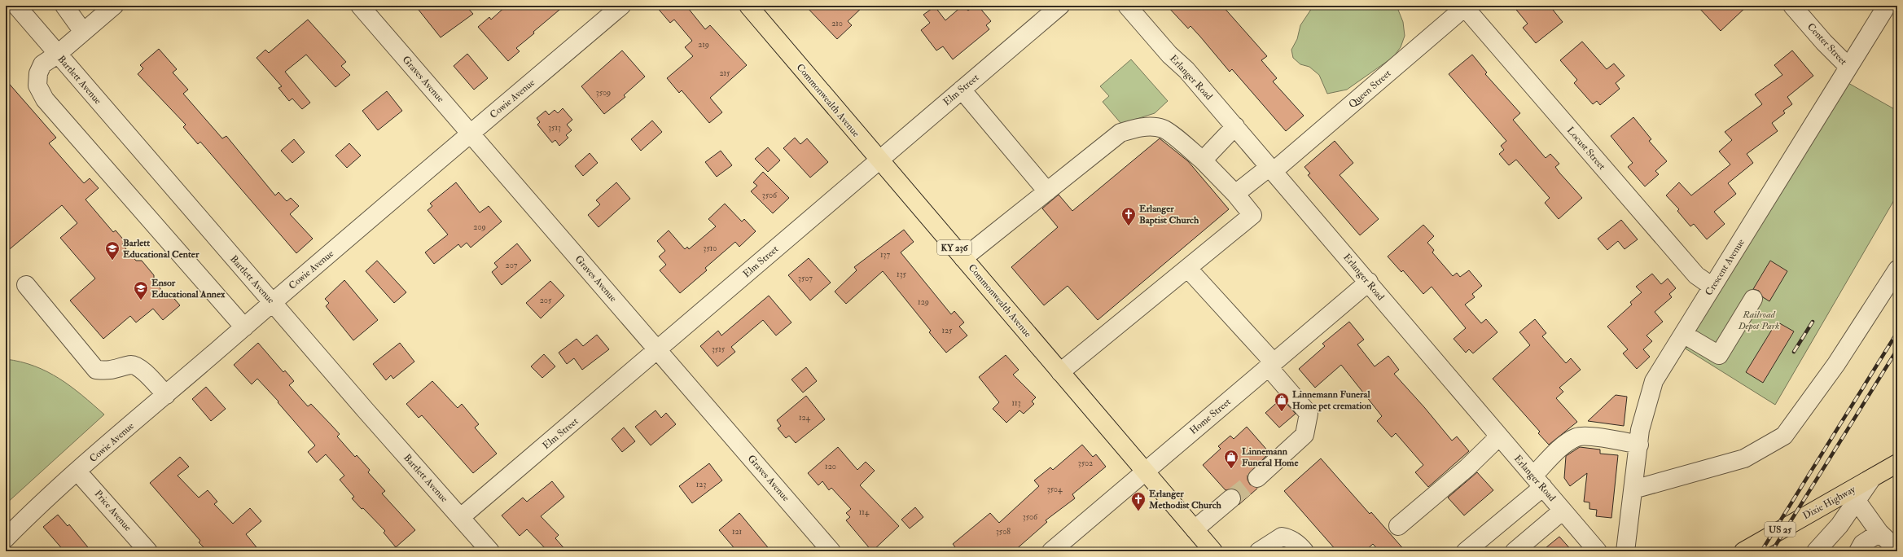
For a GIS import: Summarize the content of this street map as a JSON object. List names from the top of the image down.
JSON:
{
  "streets": {
    "main road": [
      "Commonwealth Avenue",
      "KY 236",
      "Dixie Highway",
      "US 25"
    ],
    "street": [
      "Center Street",
      "Erlanger Road",
      "Graves Avenue",
      "Bartlett Avenue",
      "Queen Street",
      "Elm Street",
      "Cowie Avenue",
      "Locust Street",
      "Crescent Avenue",
      "Home Street",
      "Price Avenue"
    ]
  },
  "crossings": [
    ["Center Street", "Crescent Avenue"],
    ["Erlanger Road", "Queen Street"],
    ["Erlanger Road", "Home Street"],
    ["Graves Avenue", "Elm Street"],
    ["Graves Avenue", "Cowie Avenue"],
    ["Bartlett Avenue", "Elm Street"],
    ["Bartlett Avenue", "Cowie Avenue"],
    ["Queen Street", "Locust Street"],
    ["Elm Street", "Commonwealth Avenue"],
    ["Cowie Avenue", "Price Avenue"],
    ["Commonwealth Avenue", "Home Street"],
    ["Locust Street", "Crescent Avenue"]
  ],
  "parks": ["Railroad Depot Park"],
  "places": {
    "church": ["Erlanger Baptist Church", "Erlanger Methodist Church"],
    "school or university": ["Barlett Educational Center", "Ensor Educational Annex"],
    "shop": ["Linnemann Funeral Home pet cremation", "Linnemann Funeral Home"]
  },
  "house_numbers": [
    "210",
    "219",
    "215",
    "3509",
    "3513",
    "3506",
    "209",
    "3510",
    "137",
    "207",
    "135",
    "3507",
    "205",
    "129",
    "125",
    "3515",
    "113",
    "124",
    "3502",
    "120",
    "123",
    "3504",
    "114",
    "3506",
    "121",
    "3508"
  ]
}
